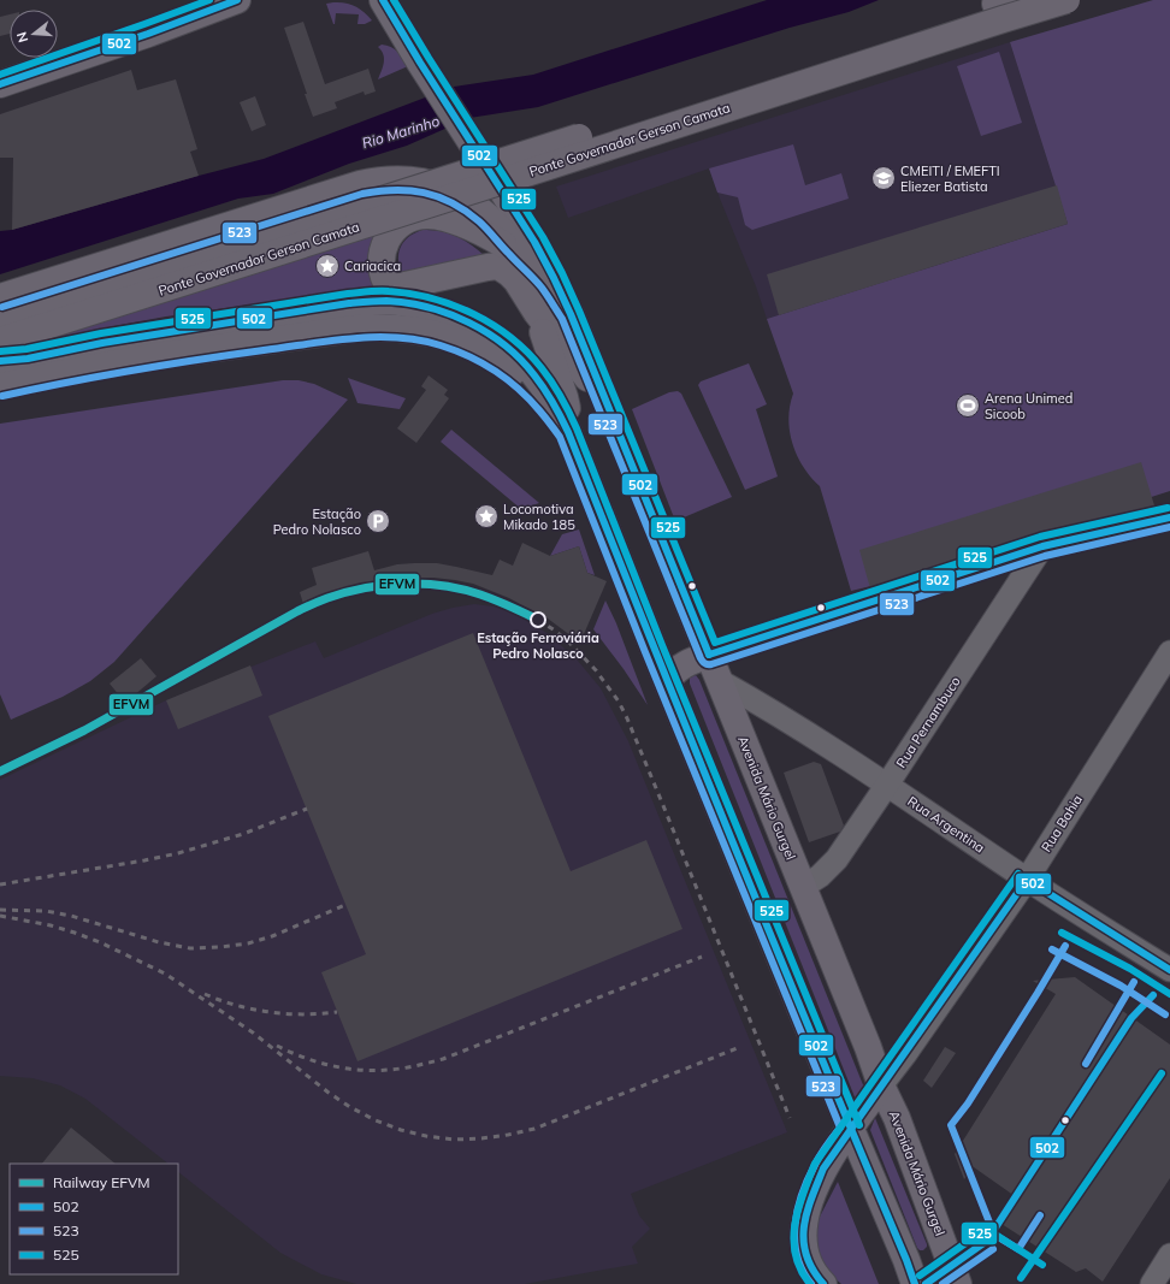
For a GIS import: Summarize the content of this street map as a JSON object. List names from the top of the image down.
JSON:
{
  "streets": {
    "main road": ["Ponte Governador Gerson Camata", "Avenida Mário Gurgel"],
    "street": ["Rua Pernambuco", "Rua Bahia", "Rua Argentina"]
  },
  "crossings": [
    ["Rua Pernambuco", "Avenida Mário Gurgel"],
    ["Rua Pernambuco", "Rua Argentina"],
    ["Avenida Mário Gurgel", "Rua Bahia"],
    ["Avenida Mário Gurgel", "Rua Argentina"],
    ["Rua Bahia", "Rua Argentina"]
  ],
  "water": ["Rio Marinho"],
  "places": {
    "school or university": ["CMEITI / EMEFTI Eliezer Batista"],
    "place": ["Cariacica", "Locomotiva Mikado 185"],
    "sports": ["Arena Unimed Sicoob"],
    "parking": ["Estação Pedro Nolasco"],
    "other": ["Estação Ferroviária Pedro Nolasco"]
  },
  "lines": [
    "transit line 502",
    "transit line 525",
    "transit line 523",
    "rail line EFVM"
  ],
  "legend": [
    "Railway EFVM",
    "502",
    "523",
    "525"
  ],
  "north": "left"
}
